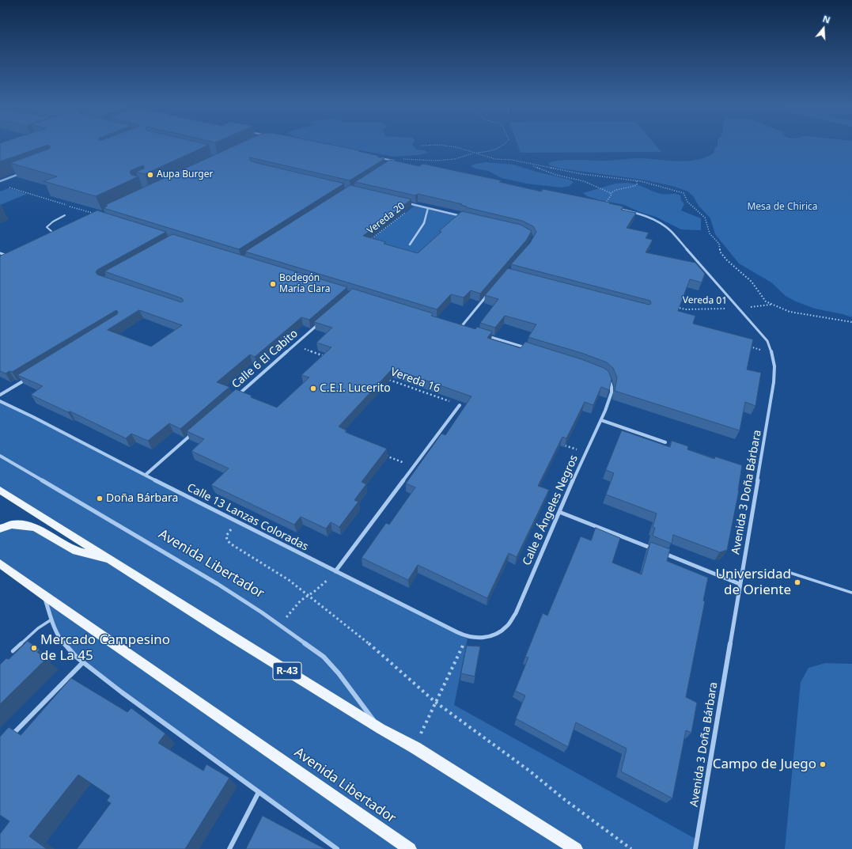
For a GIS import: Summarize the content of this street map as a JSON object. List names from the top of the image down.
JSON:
{
  "streets": {
    "main road": ["Avenida Libertador", "R-43"],
    "street": [
      "Calle 6 El Cabito",
      "Avenida 3 Doña Bárbara",
      "Calle 8 Ángeles Negros",
      "Calle 13 Lanzas Coloradas"
    ],
    "path": ["Vereda 20", "Vereda 01", "Vereda 16"]
  },
  "crossings": [
    ["Vereda 01", "Avenida 3 Doña Bárbara"],
    ["Calle 8 Ángeles Negros", "Calle 13 Lanzas Coloradas"]
  ],
  "parks": ["Mesa de Chirica"],
  "places": [
    "Aupa Burger",
    "Bodegón María Clara",
    "C.E.I. Lucerito",
    "Doña Bárbara",
    "Universidad de Oriente",
    "Mercado Campesino de La 45",
    "Campo de Juego"
  ],
  "north": "top"
}
